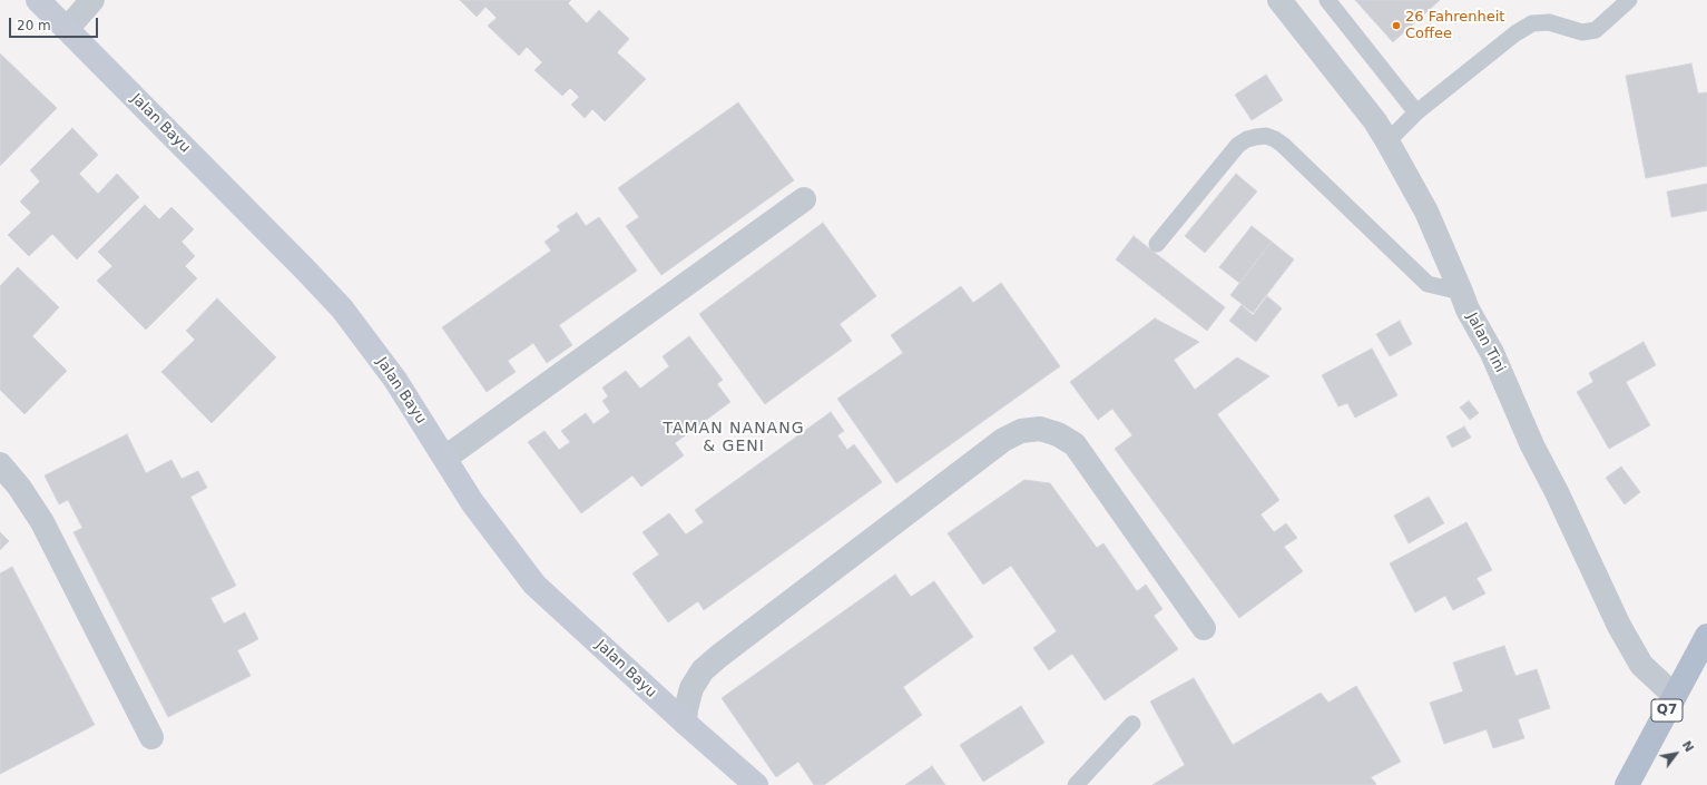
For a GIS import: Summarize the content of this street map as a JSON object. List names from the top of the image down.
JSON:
{
  "streets": {
    "main road": ["Q7"],
    "street": ["Jalan Bayu", "Jalan Tini"]
  },
  "crossings": [
    ["Jalan Tini", "Q7"]
  ],
  "districts": ["TAMAN NANANG & GENI"],
  "places": ["26 Fahrenheit Coffee"],
  "scale_bar": "20 m",
  "north": "top right"
}
